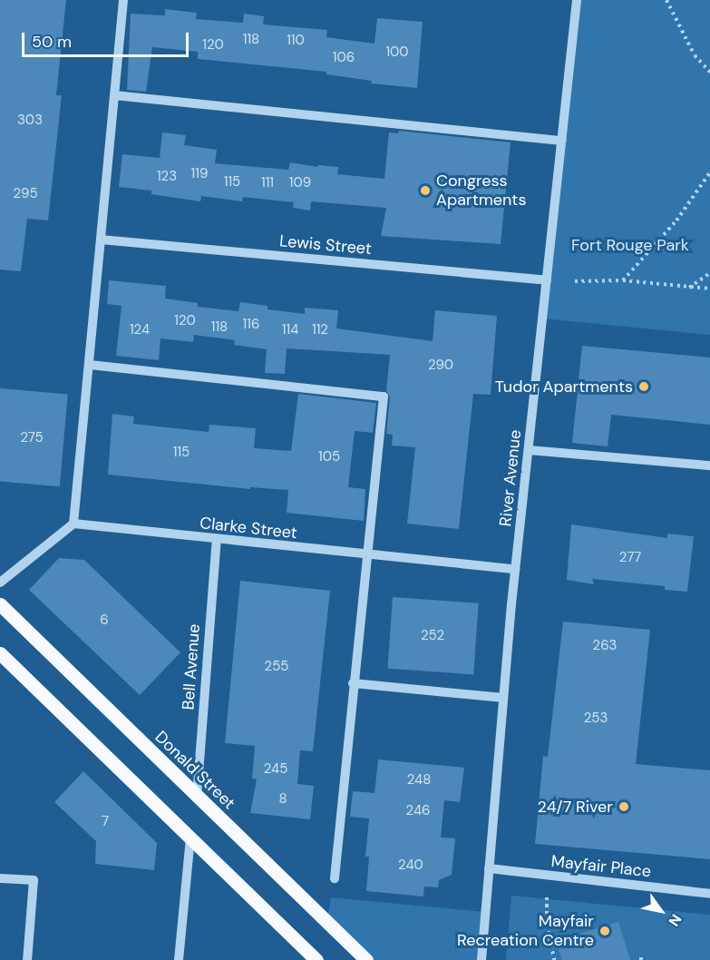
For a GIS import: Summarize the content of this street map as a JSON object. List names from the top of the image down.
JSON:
{
  "streets": {
    "main road": ["Donald Street"],
    "street": [
      "Lewis Street",
      "River Avenue",
      "Clarke Street",
      "Bell Avenue",
      "Mayfair Place"
    ]
  },
  "crossings": [
    ["Lewis Street", "River Avenue"],
    ["River Avenue", "Clarke Street"],
    ["River Avenue", "Mayfair Place"],
    ["Clarke Street", "Bell Avenue"],
    ["Bell Avenue", "Donald Street"]
  ],
  "parks": ["Fort Rouge Park"],
  "places": [
    "Congress Apartments",
    "Tudor Apartments",
    "24/7 River",
    "Mayfair Recreation Centre"
  ],
  "house_numbers": [
    "118",
    "110",
    "120",
    "100",
    "106",
    "303",
    "119",
    "123",
    "115",
    "111",
    "109",
    "295",
    "120",
    "116",
    "118",
    "124",
    "114",
    "112",
    "290",
    "275",
    "115",
    "105",
    "277",
    "6",
    "252",
    "263",
    "255",
    "253",
    "245",
    "248",
    "8",
    "246",
    "7",
    "240"
  ],
  "scale_bar": "50 m",
  "north": "bottom right"
}
